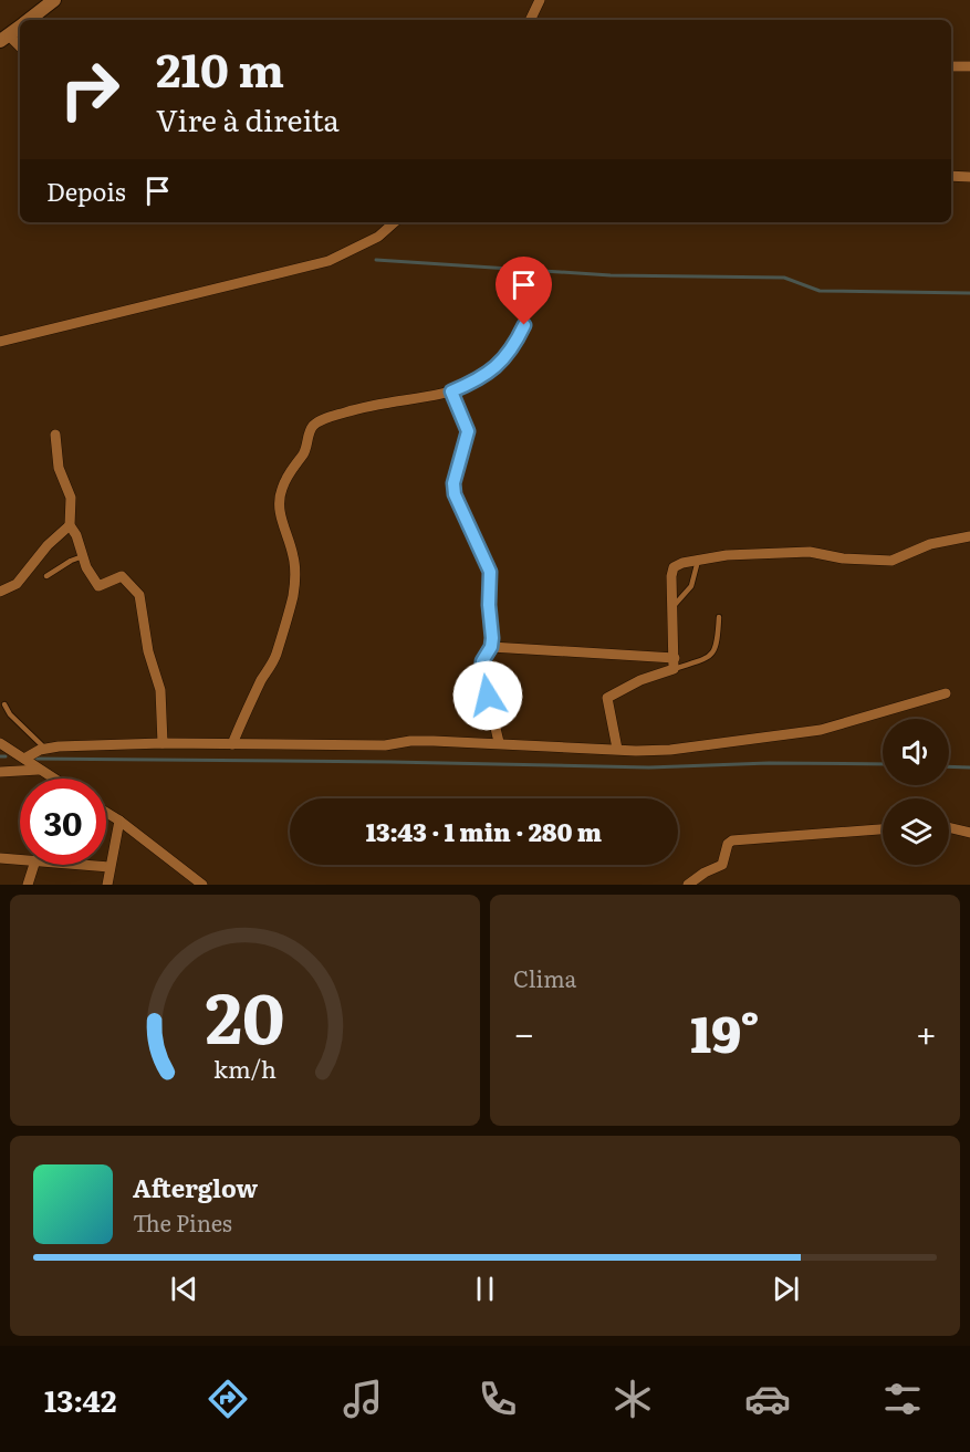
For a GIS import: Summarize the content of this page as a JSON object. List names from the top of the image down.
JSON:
{
  "page": {
    "turn": ["210 m", "Vire à direita"],
    "then": "Depois",
    "limit": "30",
    "trip": "13:43 · 1 min · 280 m",
    "tile": "Clima",
    "heat": ["−", "19°", "+"],
    "song": ["Afterglow", "The Pines"],
    "tabs": "13:42",
    "gauge": ["20", "km/h"]
  }
}
